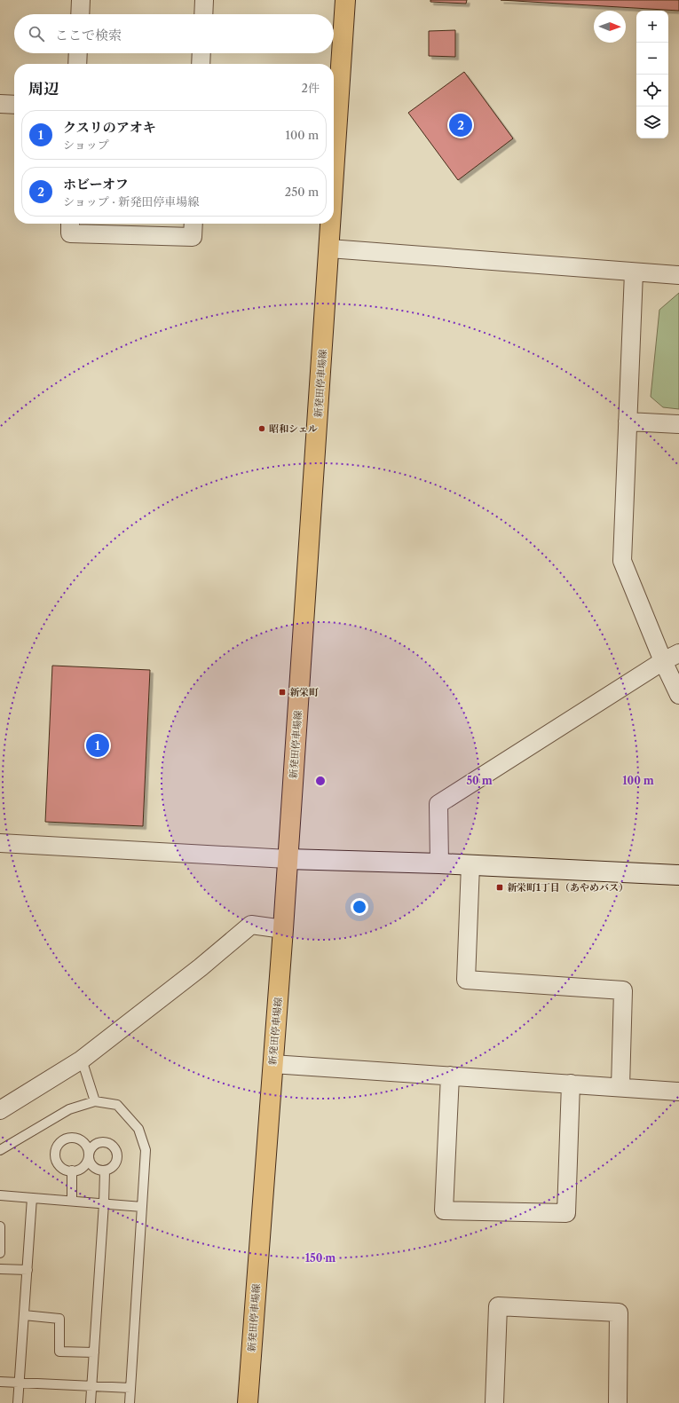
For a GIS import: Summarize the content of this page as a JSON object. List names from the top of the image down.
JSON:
{
  "streets": {
    "main road": ["新発田停車場線"]
  },
  "places": {
    "other": ["昭和シェル"],
    "transit": ["新栄町", "新栄町1丁目（あやめバス）"]
  },
  "north": "right",
  "page": {
    "map_buttons": ["+", "−"],
    "search": "ここで検索",
    "heading": ["周辺", "2件"],
    "list": [
      {
        "mark": "1",
        "name": "クスリのアオキ",
        "note": "ショップ",
        "value": "100 m"
      },
      {
        "mark": "2",
        "name": "ホビーオフ",
        "note": "ショップ · 新発田停車場線",
        "value": "250 m"
      }
    ],
    "pins": ["2", "1"]
  },
  "rings": ["50 m", "100 m", "150 m"]
}
